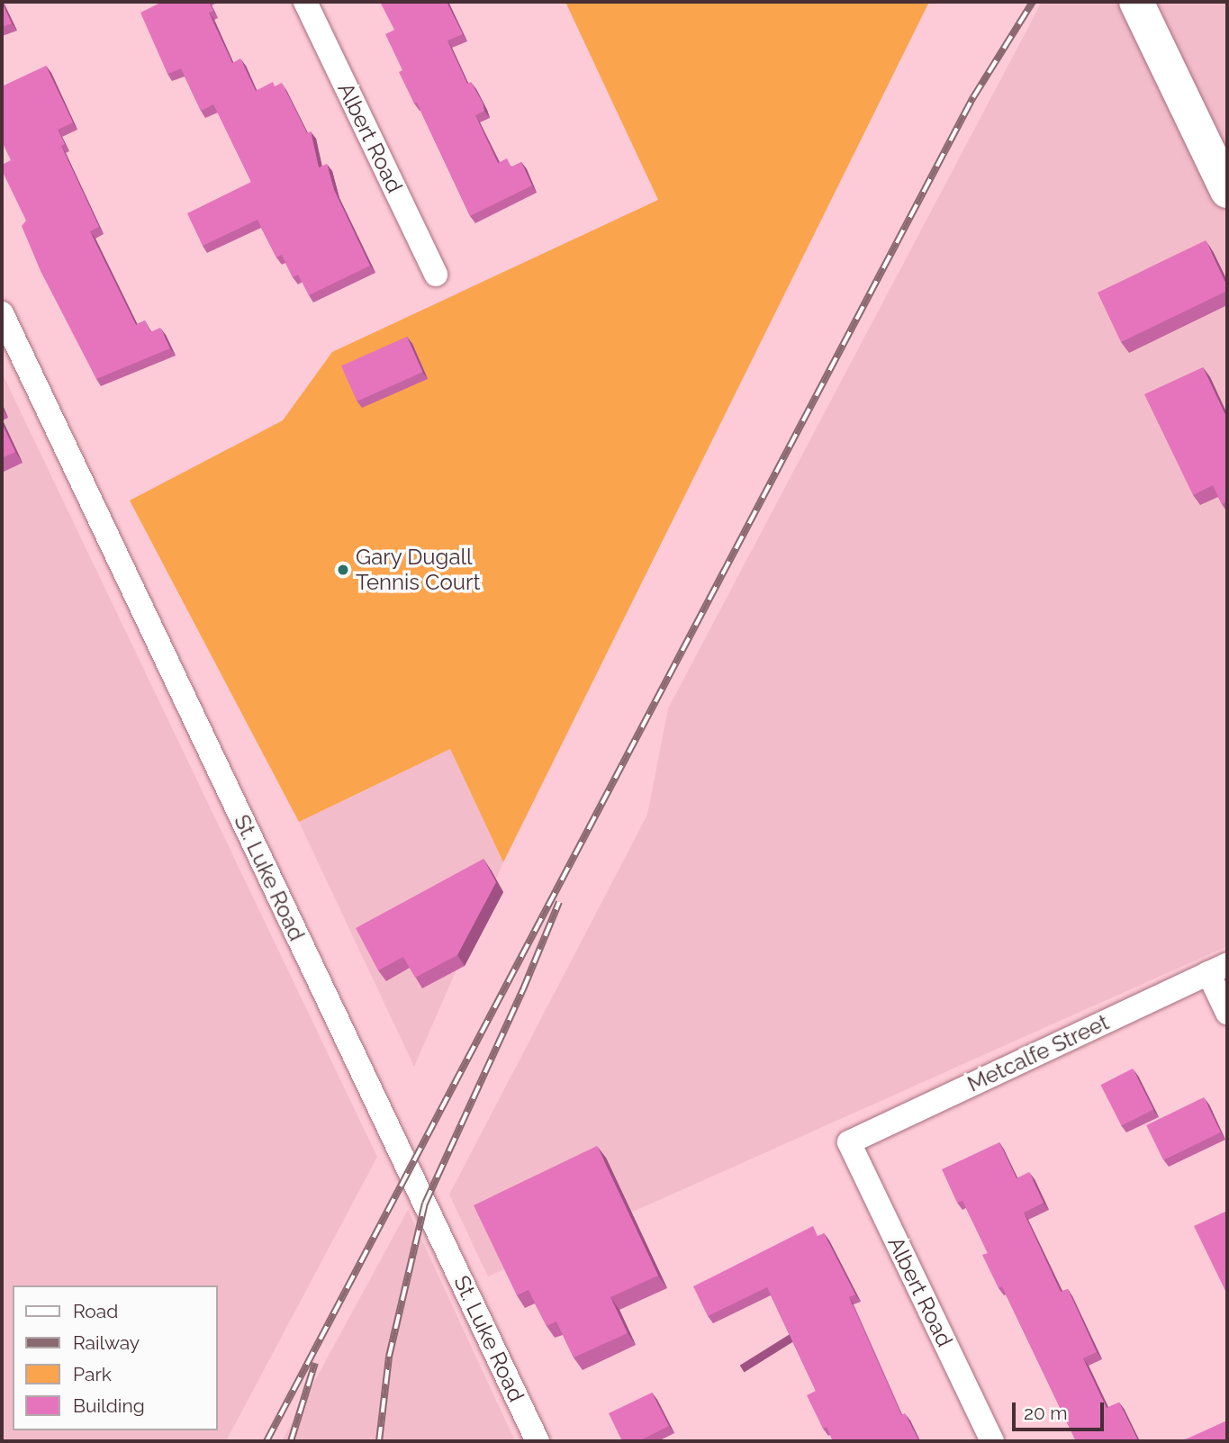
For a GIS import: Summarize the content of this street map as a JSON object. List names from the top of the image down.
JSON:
{
  "streets": {
    "street": ["Albert Road", "St. Luke Road", "Metcalfe Street"]
  },
  "crossings": [
    ["Albert Road", "Metcalfe Street"]
  ],
  "places": ["Gary Dugall Tennis Court"],
  "legend": [
    "Road",
    "Railway",
    "Park",
    "Building"
  ],
  "scale_bar": "20 m"
}
